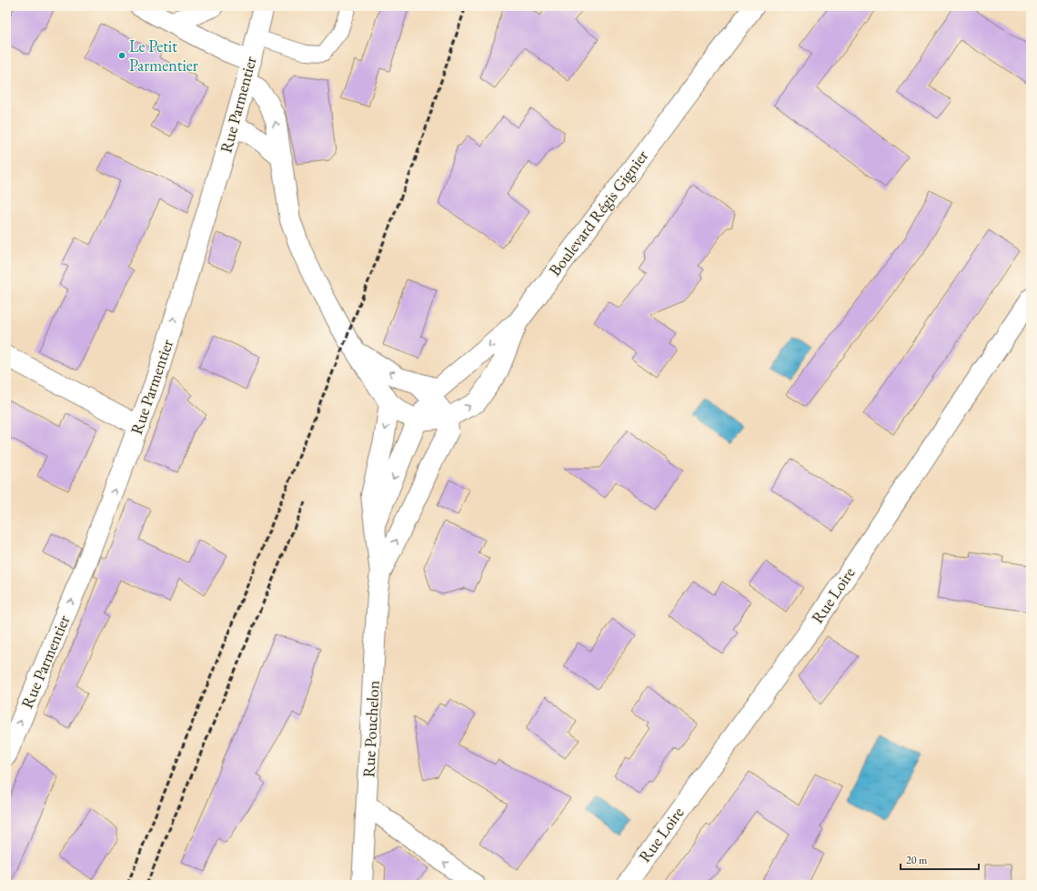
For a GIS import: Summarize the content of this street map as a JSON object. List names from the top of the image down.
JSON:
{
  "streets": {
    "street": [
      "Rue Parmentier",
      "Boulevard Régis Gignier",
      "Rue Loire",
      "Rue Pouchelon"
    ]
  },
  "one_way": ["Rue Parmentier"],
  "places": ["Le Petit Parmentier"],
  "scale_bar": "20 m"
}
